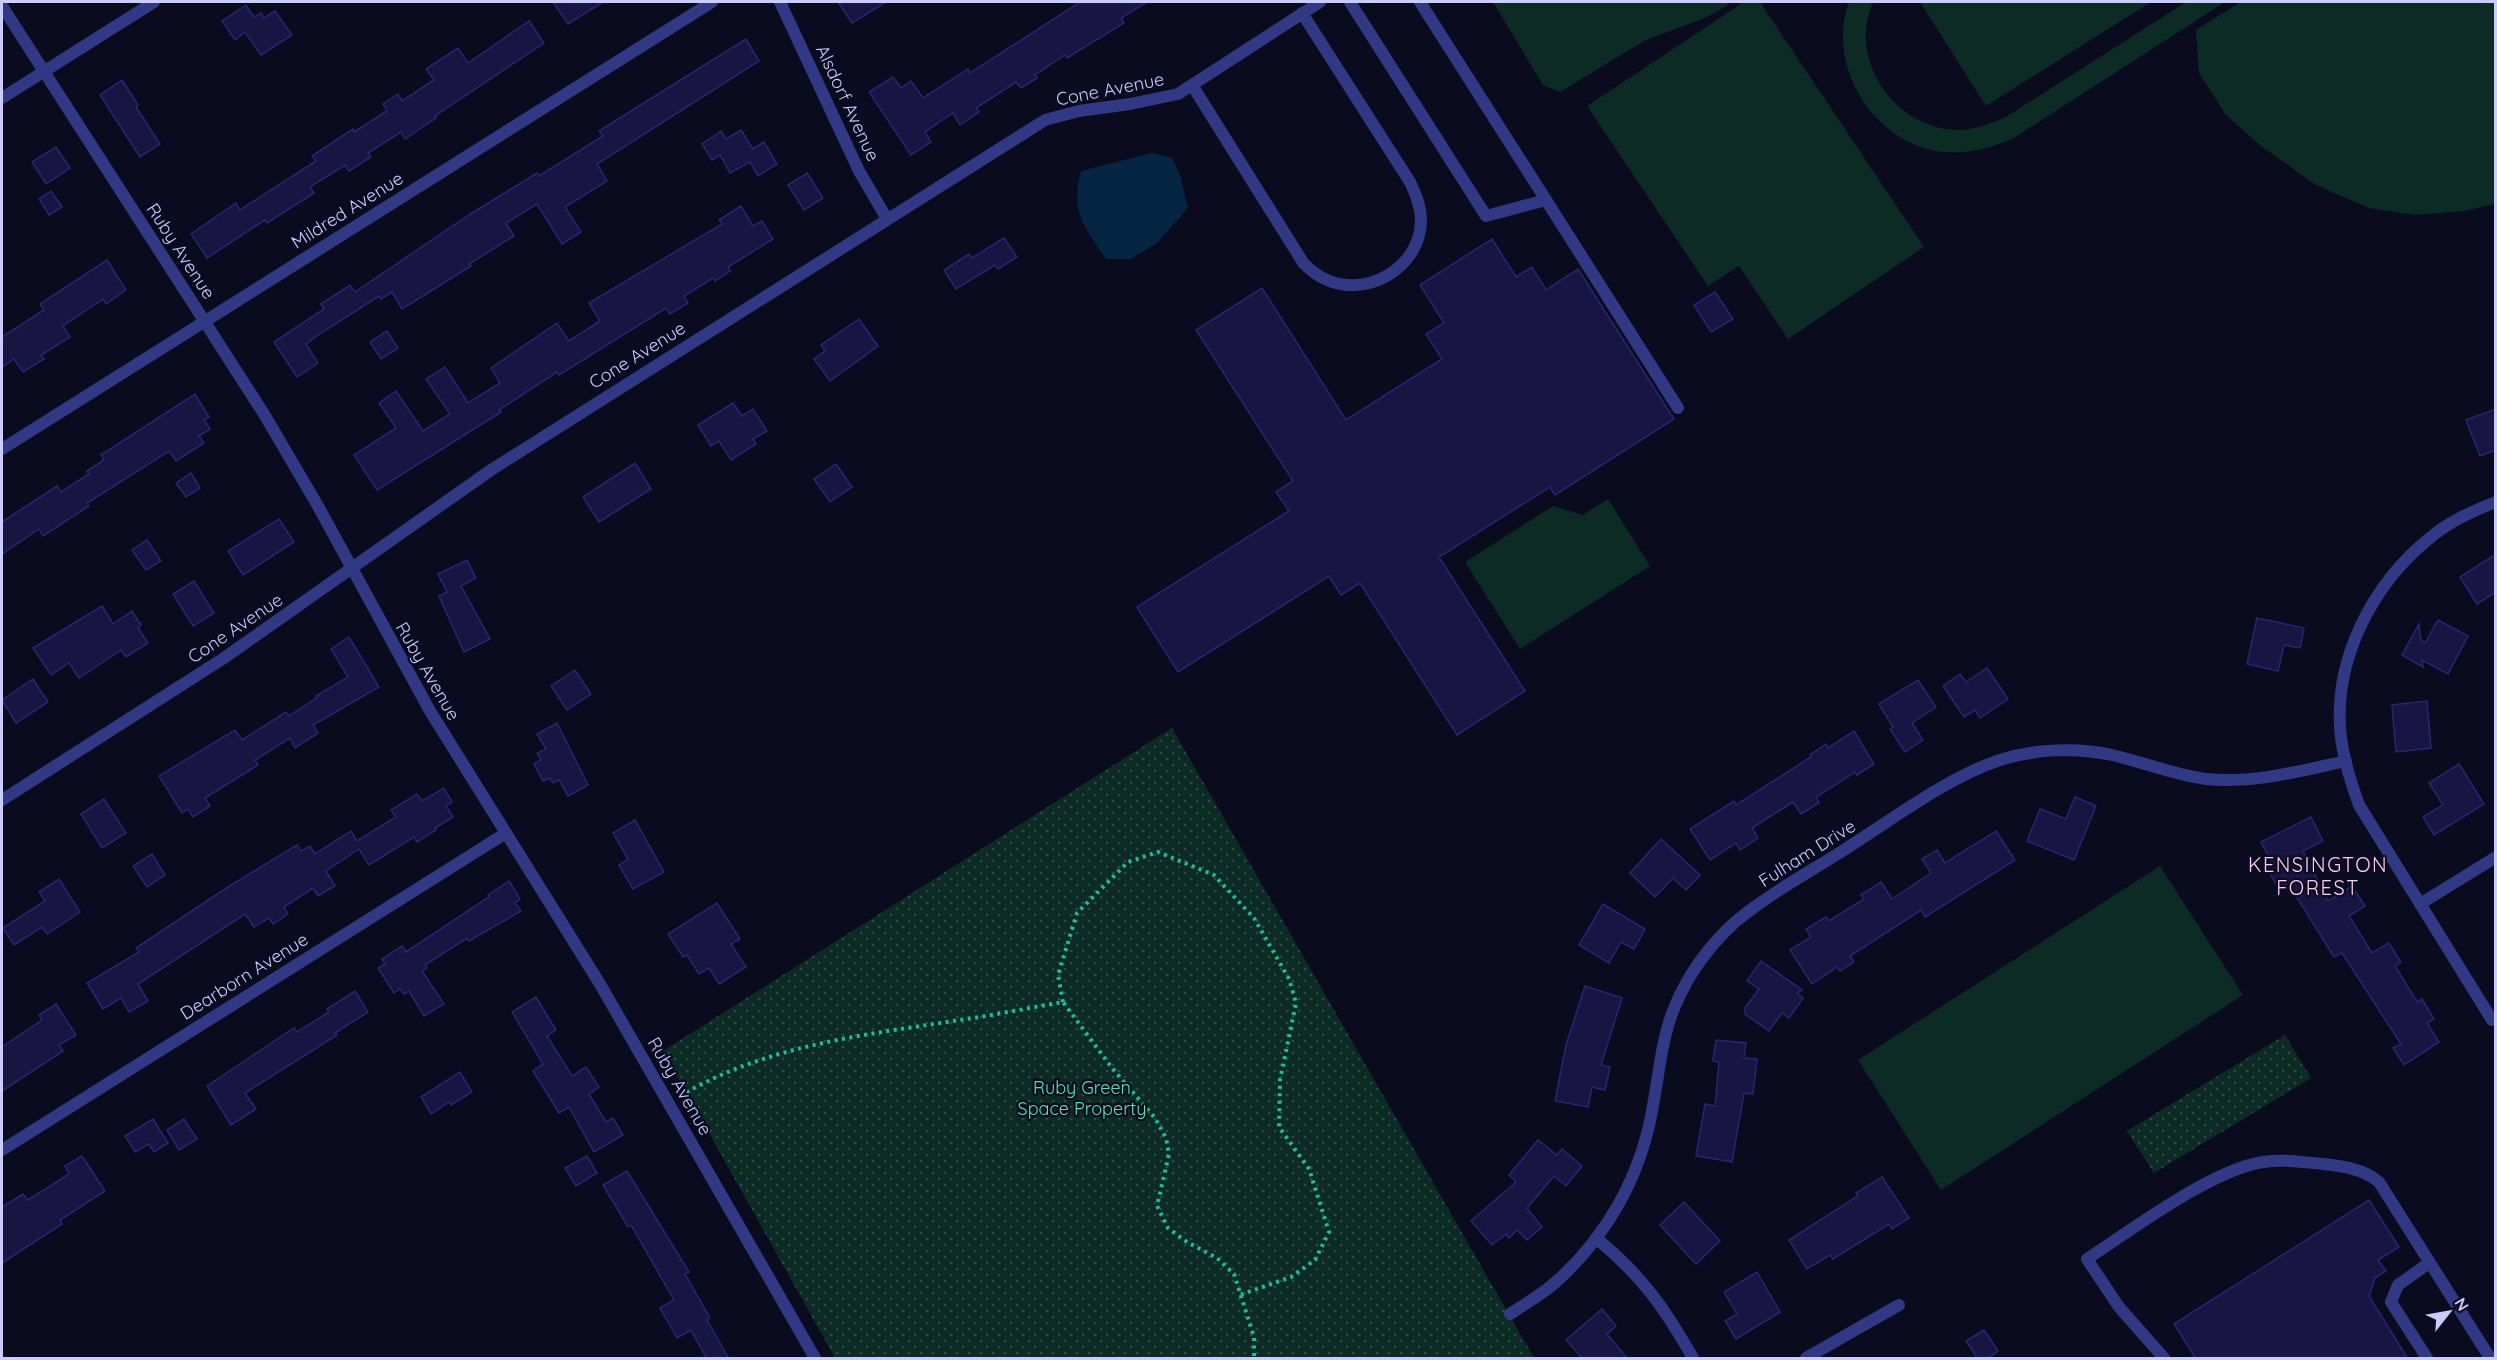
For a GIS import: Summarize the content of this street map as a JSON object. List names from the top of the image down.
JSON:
{
  "streets": {
    "street": [
      "Cone Avenue",
      "Alsdorf Avenue",
      "Mildred Avenue",
      "Ruby Avenue",
      "Fulham Drive",
      "Dearborn Avenue"
    ]
  },
  "crossings": [
    ["Cone Avenue", "Alsdorf Avenue"],
    ["Cone Avenue", "Ruby Avenue"],
    ["Mildred Avenue", "Ruby Avenue"],
    ["Ruby Avenue", "Dearborn Avenue"]
  ],
  "districts": ["KENSINGTON FOREST"],
  "parks": ["Ruby Green Space Property"],
  "north": "top right"
}
